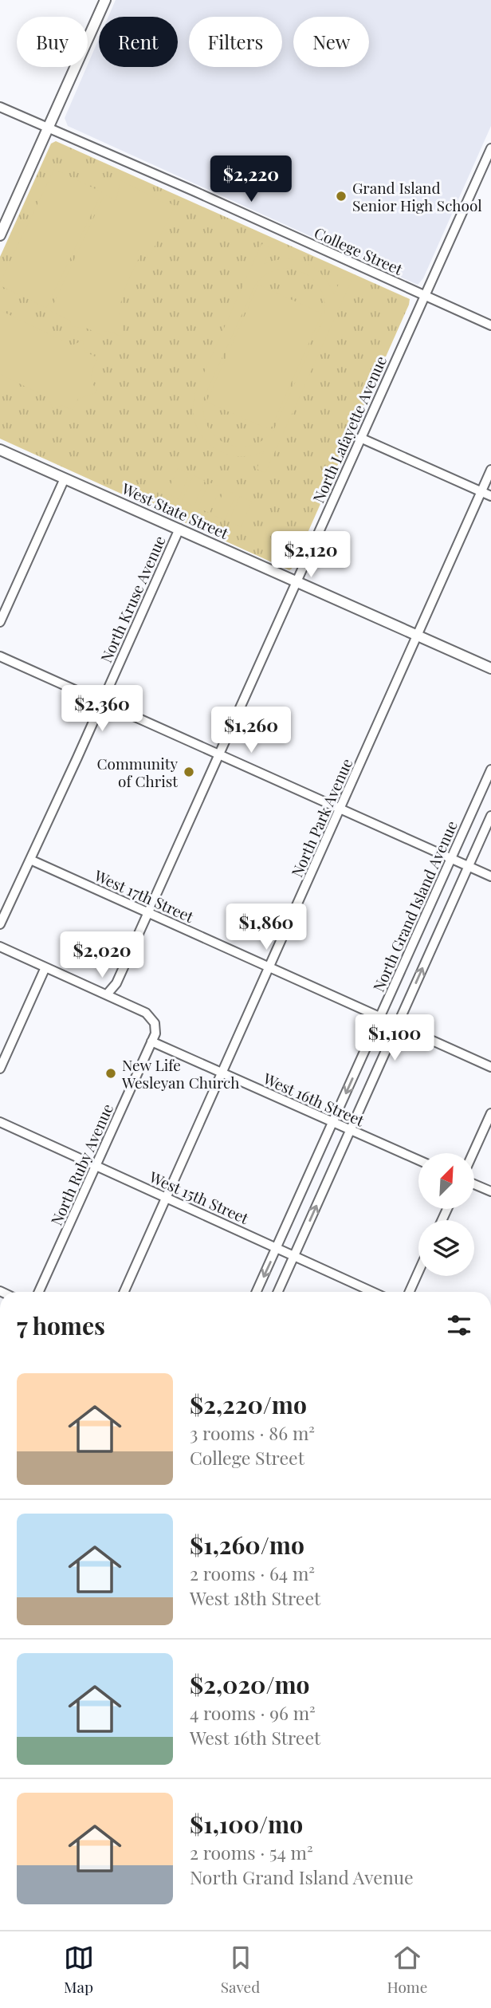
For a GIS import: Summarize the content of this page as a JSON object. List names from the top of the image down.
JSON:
{
  "streets": {
    "street": [
      "College Street",
      "North Lafayette Avenue",
      "West State Street",
      "North Kruse Avenue",
      "North Park Avenue",
      "West 17th Street",
      "North Grand Island Avenue",
      "West 16th Street",
      "North Ruby Avenue",
      "West 15th Street"
    ]
  },
  "crossings": [
    ["College Street", "North Lafayette Avenue"],
    ["North Lafayette Avenue", "West State Street"],
    ["North Lafayette Avenue", "West 17th Street"],
    ["West State Street", "North Kruse Avenue"],
    ["West State Street", "North Park Avenue"],
    ["North Kruse Avenue", "West 17th Street"],
    ["North Park Avenue", "West 17th Street"],
    ["North Park Avenue", "West 16th Street"],
    ["North Park Avenue", "West 15th Street"],
    ["West 17th Street", "North Grand Island Avenue"],
    ["North Grand Island Avenue", "West 16th Street"],
    ["North Grand Island Avenue", "West 15th Street"],
    ["West 16th Street", "North Ruby Avenue"],
    ["North Ruby Avenue", "West 15th Street"]
  ],
  "places": ["Grand Island Senior High School", "Community of Christ", "New Life Wesleyan Church"],
  "north": "top right",
  "page": {
    "chip": [
      "Buy",
      "Rent",
      "Filters",
      "New"
    ],
    "price": [
      "$2,220",
      "$2,120",
      "$2,360",
      "$1,260",
      "$1,860",
      "$2,020",
      "$1,100"
    ],
    "heading": "7 homes",
    "list": [
      {
        "name": "$2,220/mo",
        "note": "3 rooms · 86 m² · College Street"
      },
      {
        "name": "$1,260/mo",
        "note": "2 rooms · 64 m² · West 18th Street"
      },
      {
        "name": "$2,020/mo",
        "note": "4 rooms · 96 m² · West 16th Street"
      },
      {
        "name": "$1,100/mo",
        "note": "2 rooms · 54 m² · North Grand Island Avenue"
      }
    ],
    "tabs": ["Map", "Saved", "Home"]
  }
}
